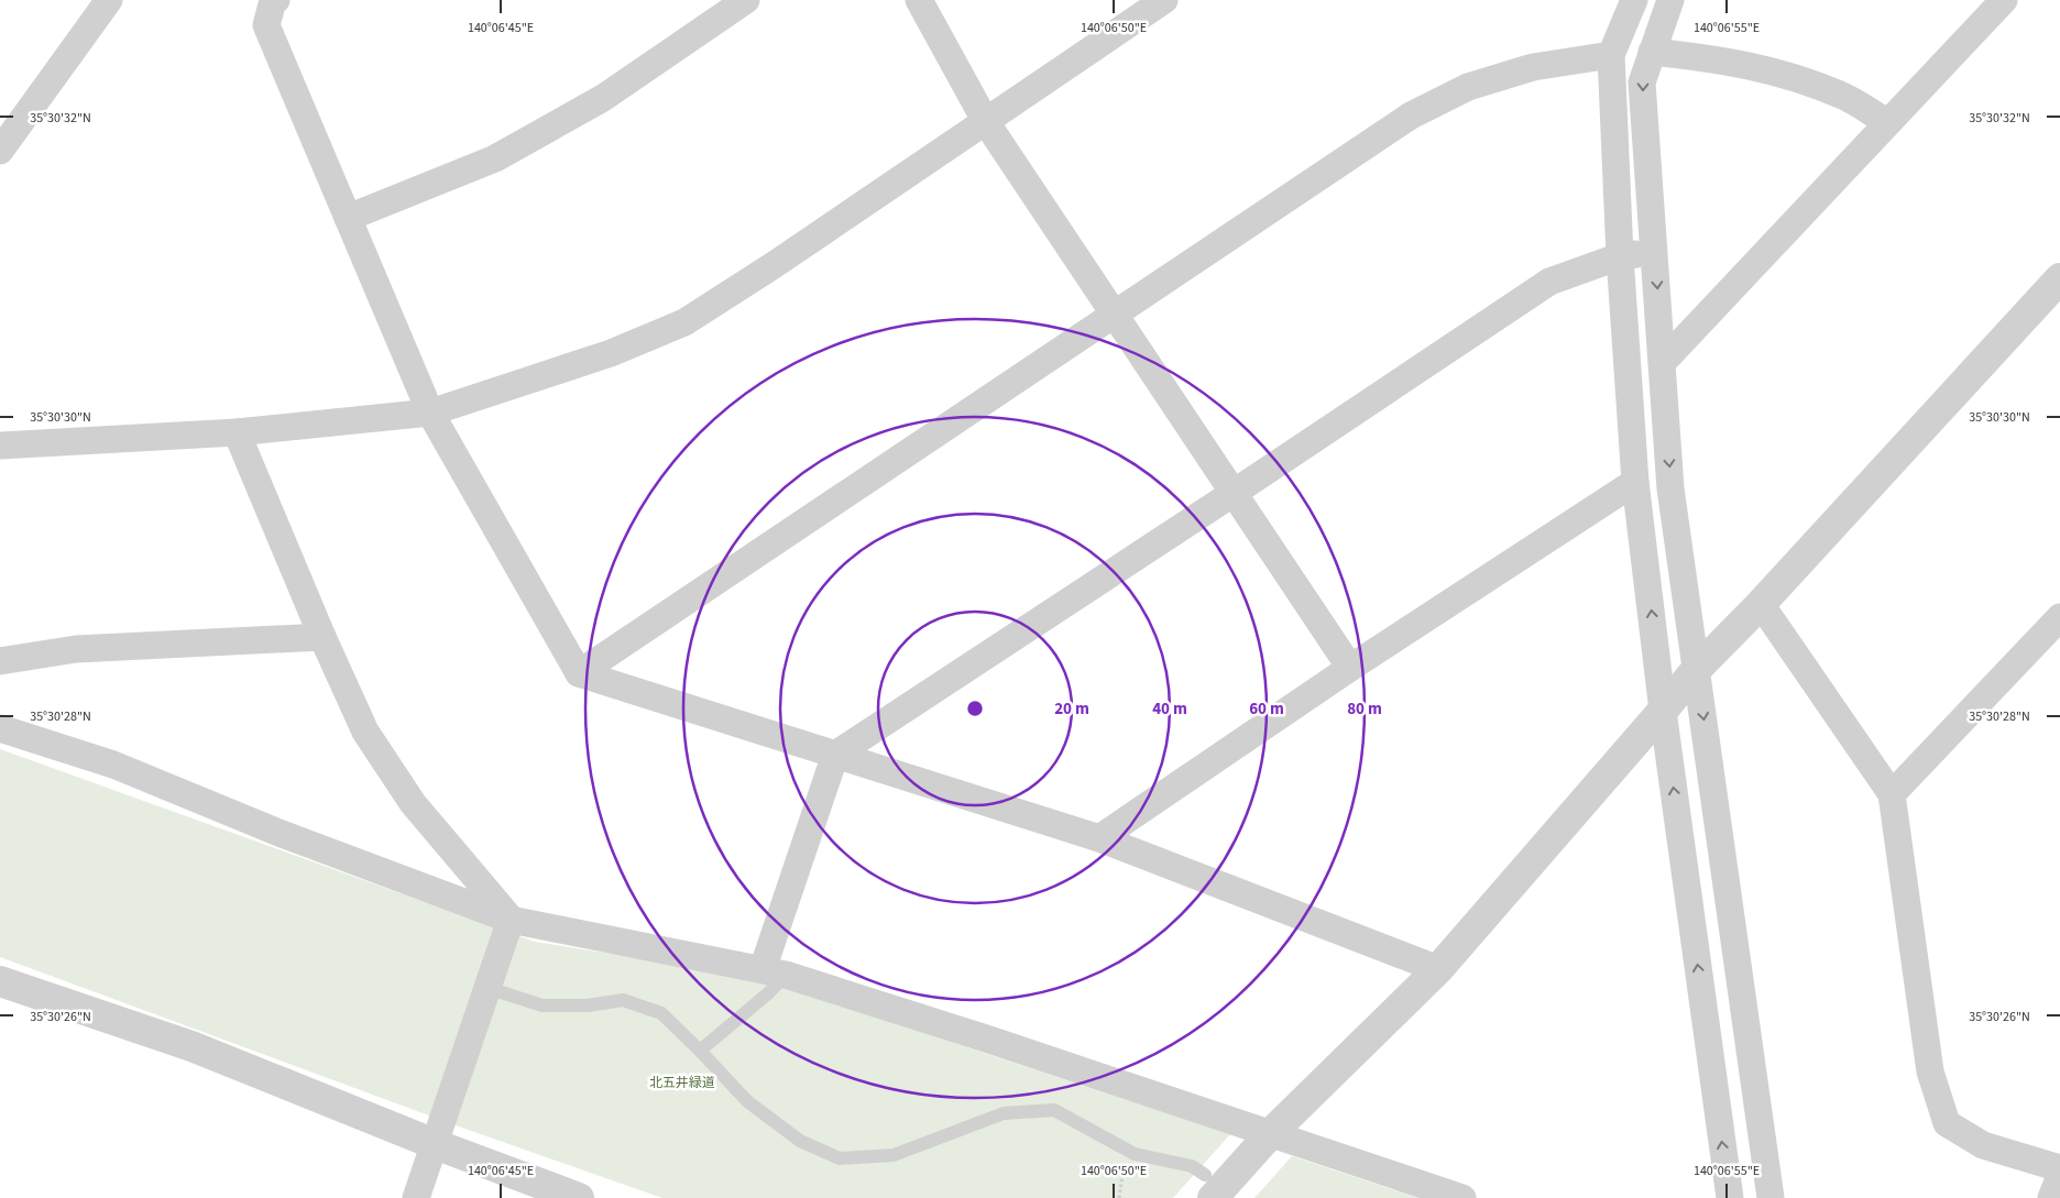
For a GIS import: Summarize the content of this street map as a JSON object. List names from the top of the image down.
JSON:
{
  "parks": ["北五井緑道"],
  "coordinates": [
    "140°06'45\"E",
    "140°06'50\"E",
    "140°06'55\"E",
    "35°30'32\"N",
    "35°30'30\"N",
    "35°30'28\"N",
    "35°30'26\"N"
  ],
  "rings": [
    "20 m",
    "40 m",
    "60 m",
    "80 m"
  ]
}
